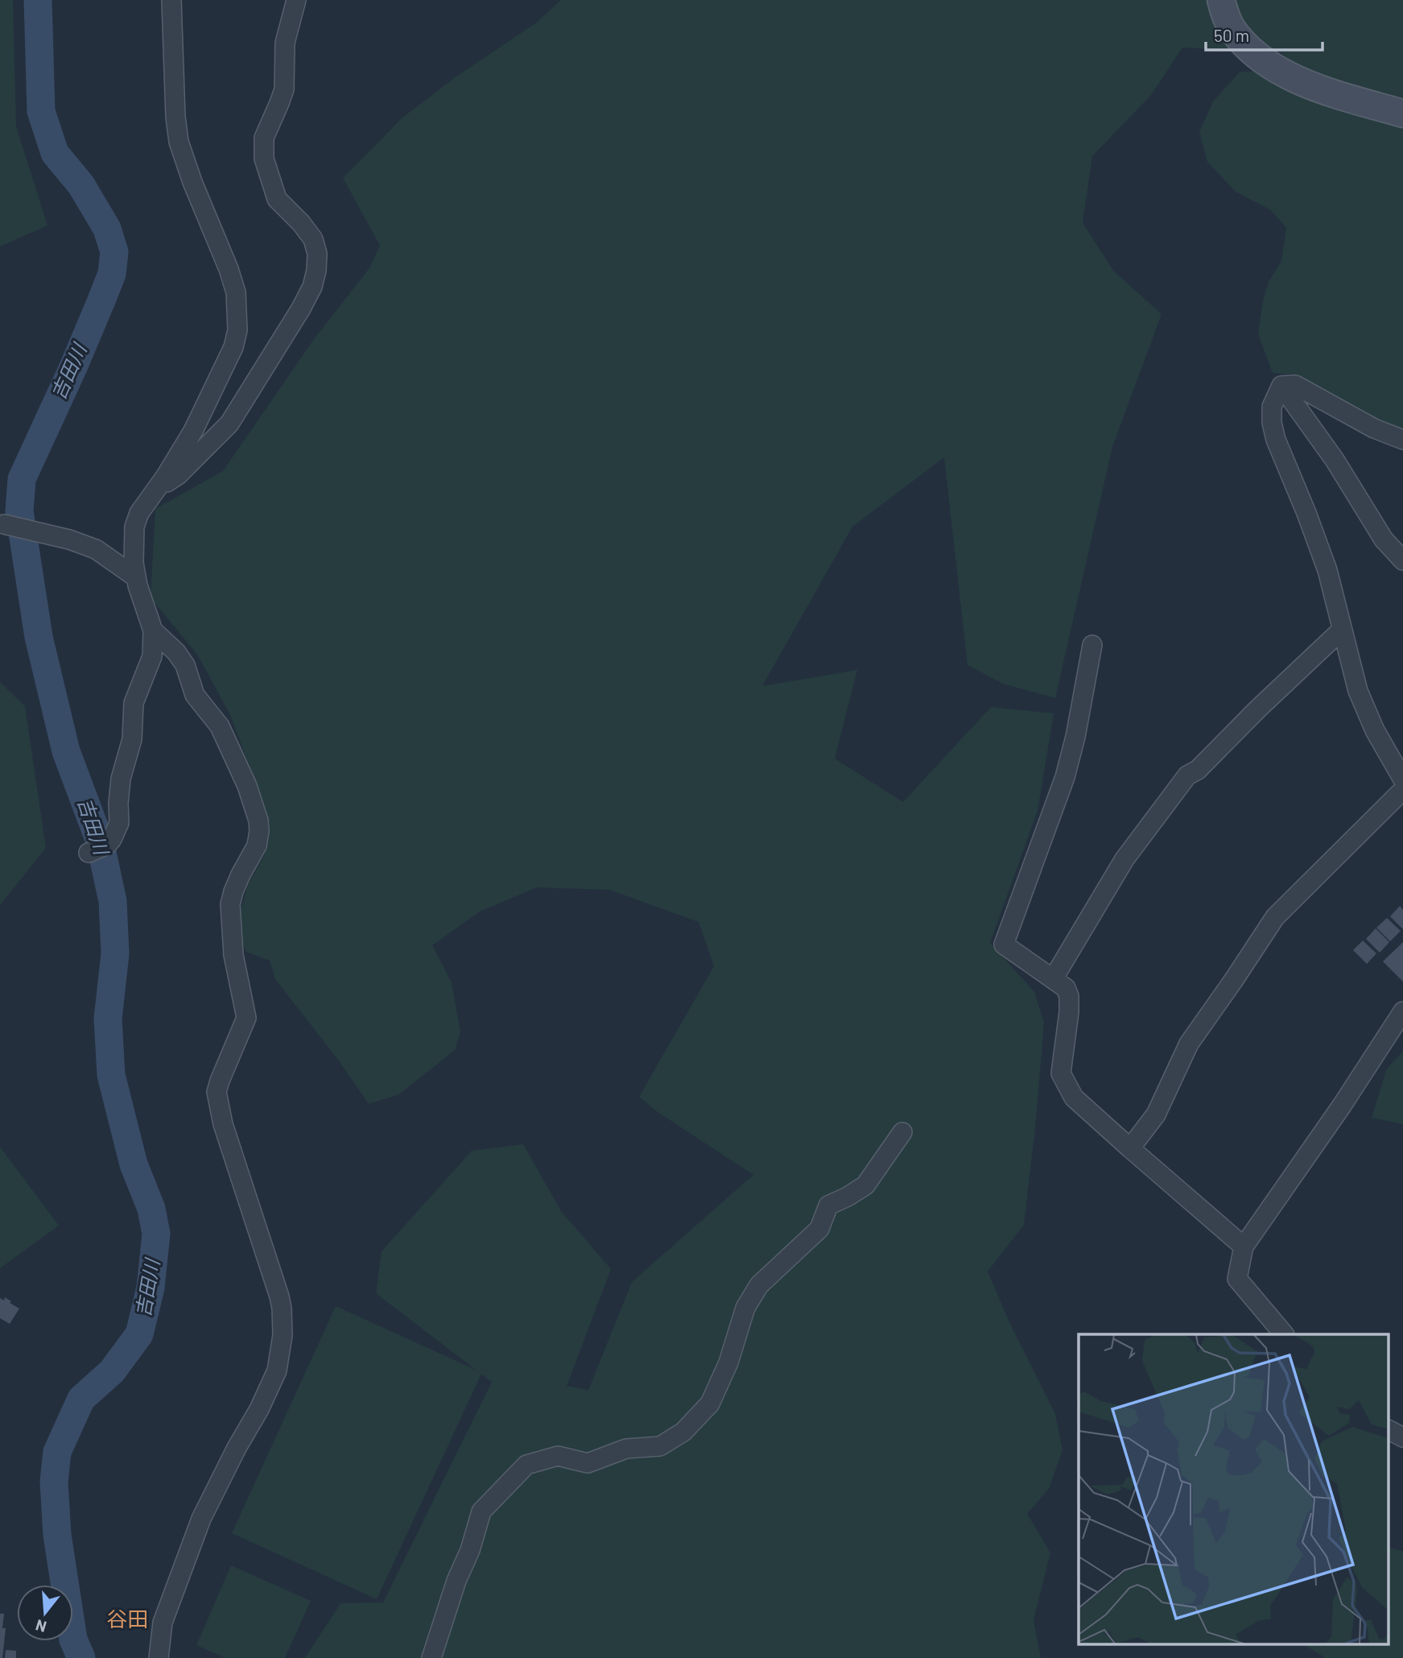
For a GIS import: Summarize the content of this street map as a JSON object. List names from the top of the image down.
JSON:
{
  "districts": ["谷田"],
  "water": ["吉田川"],
  "scale_bar": "50 m",
  "north": "bottom"
}
